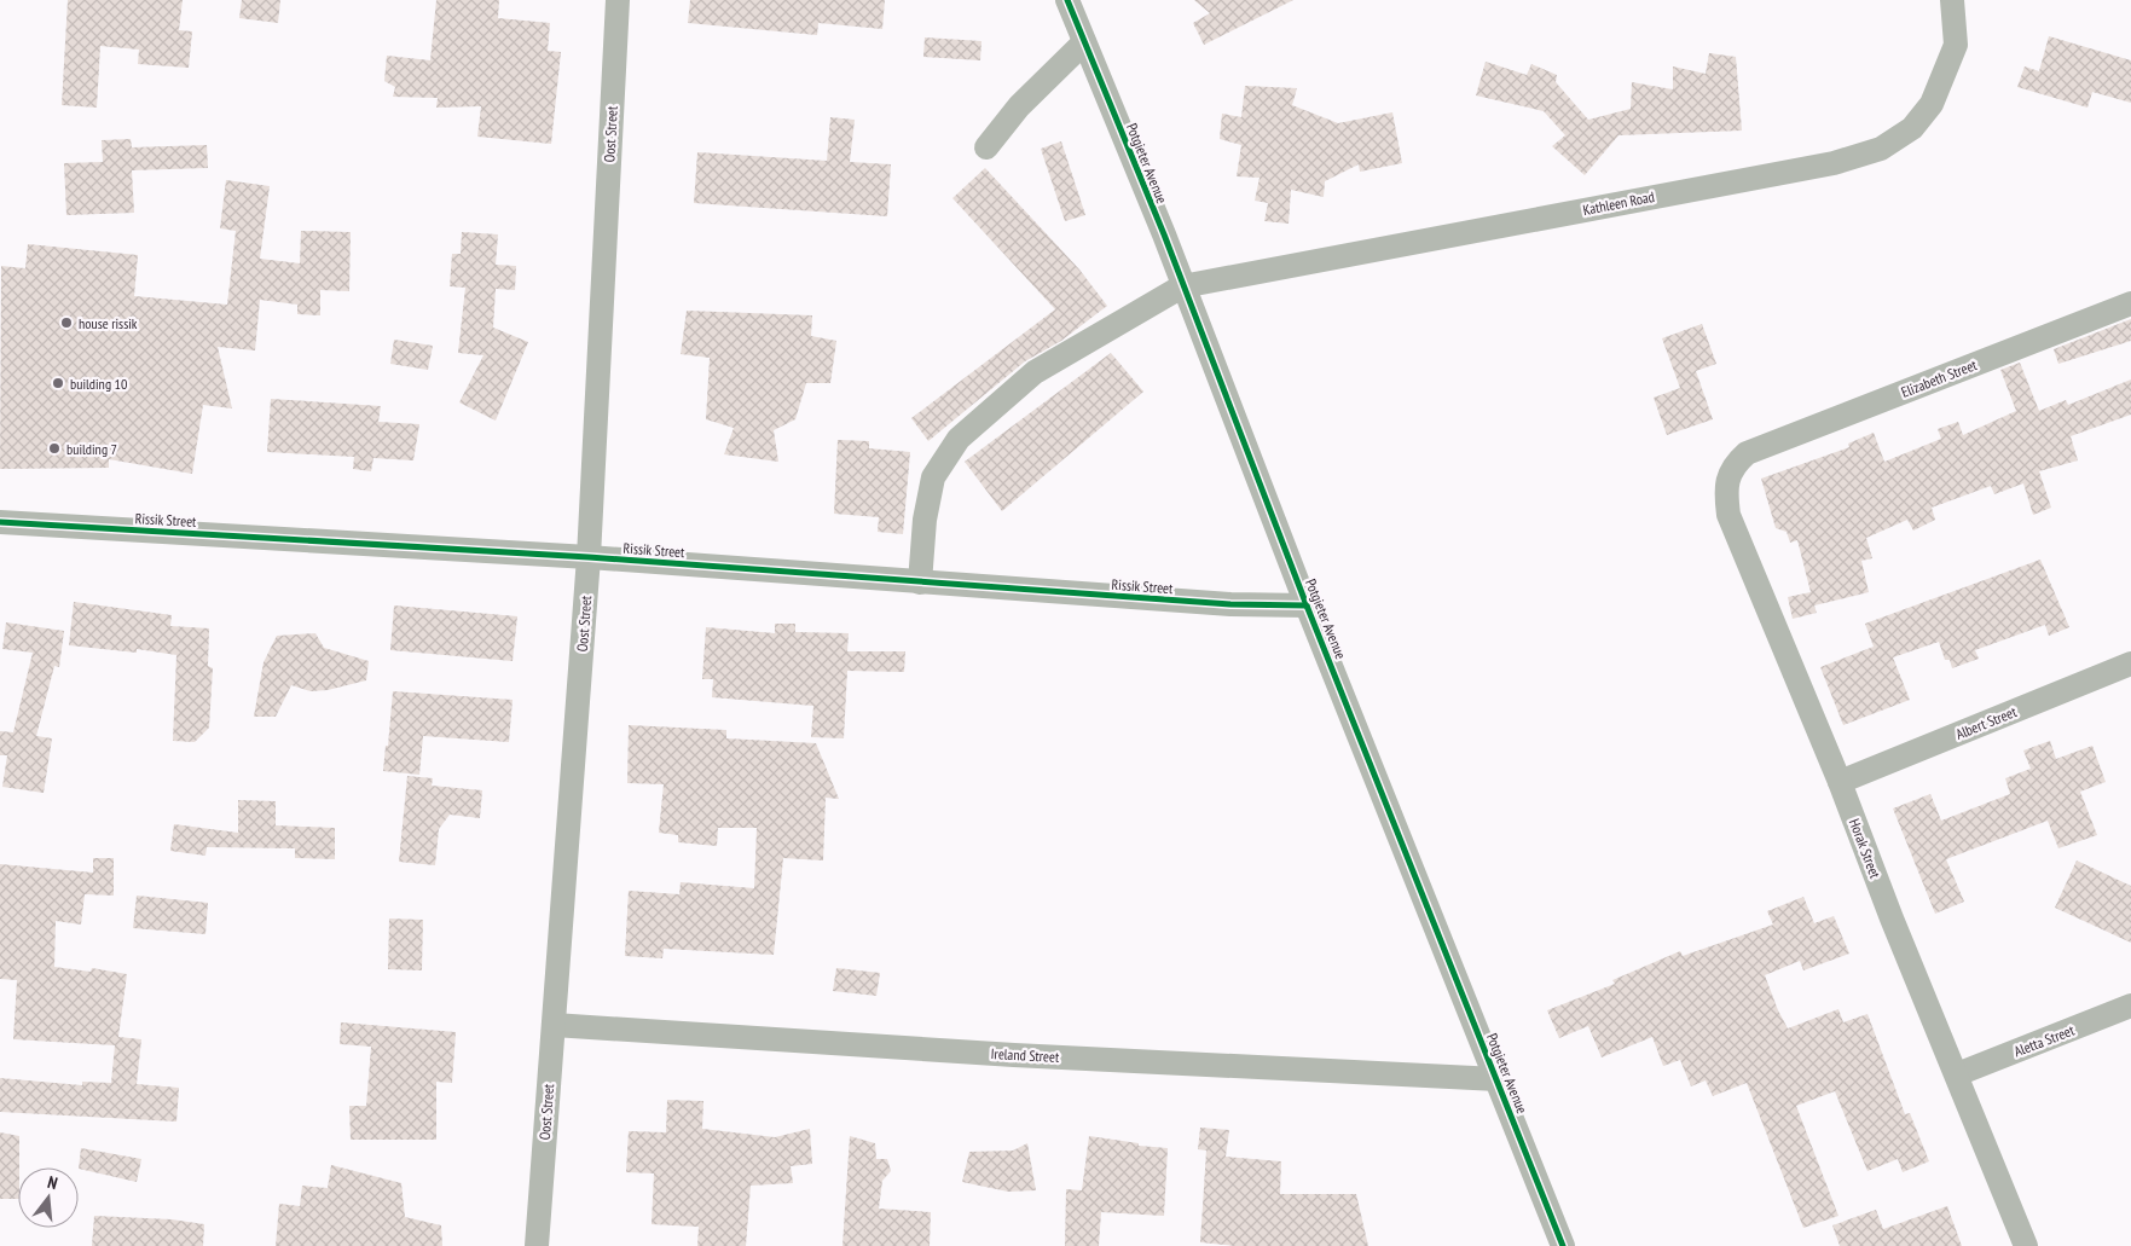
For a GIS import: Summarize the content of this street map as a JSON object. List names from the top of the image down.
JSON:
{
  "streets": {
    "street": [
      "Oost Street",
      "Potgieter Avenue",
      "Kathleen Road",
      "Elizabeth Street",
      "Rissik Street",
      "Albert Street",
      "Horak Street",
      "Aletta Street",
      "Ireland Street"
    ]
  },
  "crossings": [
    ["Oost Street", "Rissik Street"],
    ["Oost Street", "Ireland Street"],
    ["Potgieter Avenue", "Kathleen Road"],
    ["Potgieter Avenue", "Rissik Street"],
    ["Potgieter Avenue", "Ireland Street"],
    ["Kathleen Road", "Rissik Street"],
    ["Elizabeth Street", "Horak Street"],
    ["Albert Street", "Horak Street"],
    ["Horak Street", "Aletta Street"]
  ],
  "places": ["house rissik", "building 10", "building 7"],
  "north": "top"
}
